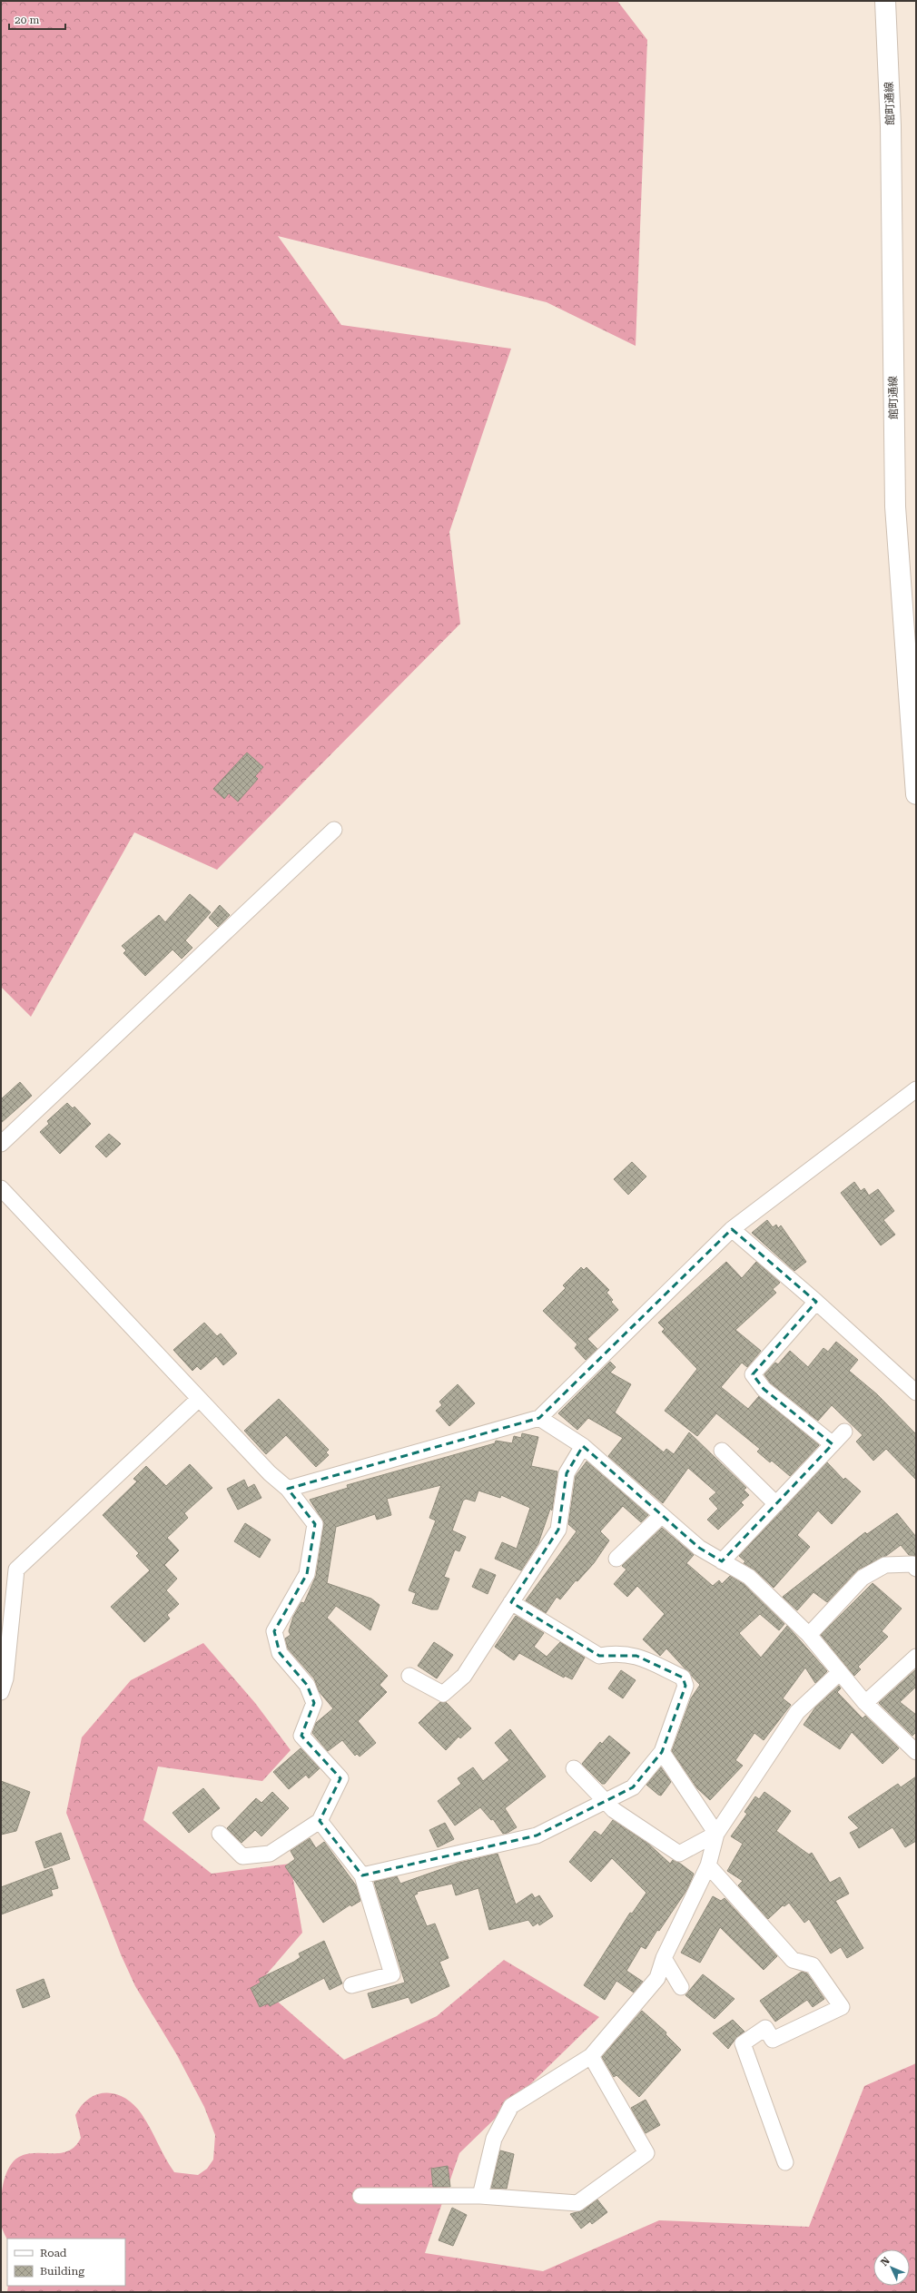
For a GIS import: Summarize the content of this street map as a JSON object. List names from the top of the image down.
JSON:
{
  "streets": {
    "main road": ["館町通線"]
  },
  "legend": ["Road", "Building"],
  "scale_bar": "20 m",
  "north": "top left"
}
